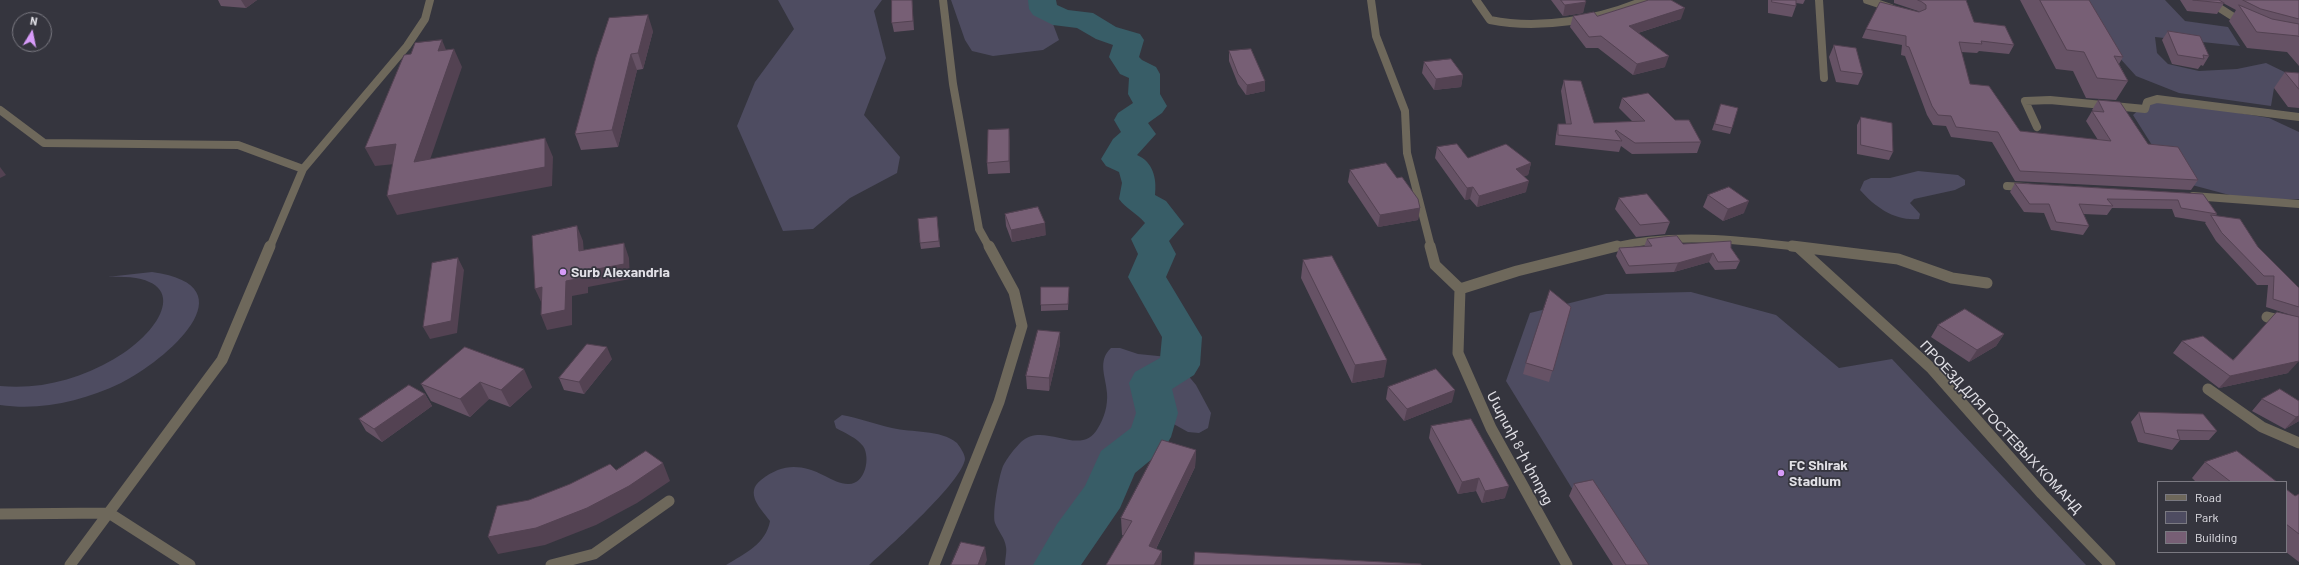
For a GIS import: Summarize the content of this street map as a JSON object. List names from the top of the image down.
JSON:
{
  "streets": {
    "street": ["ПРОЕЗД ДЛЯ ГОСТЕВЫХ КОМАНД", "Մարտի 8-ի փողոց"]
  },
  "places": ["Surb Alexandria", "FC Shirak Stadium"],
  "legend": ["Road", "Park", "Building"],
  "north": "top"
}
